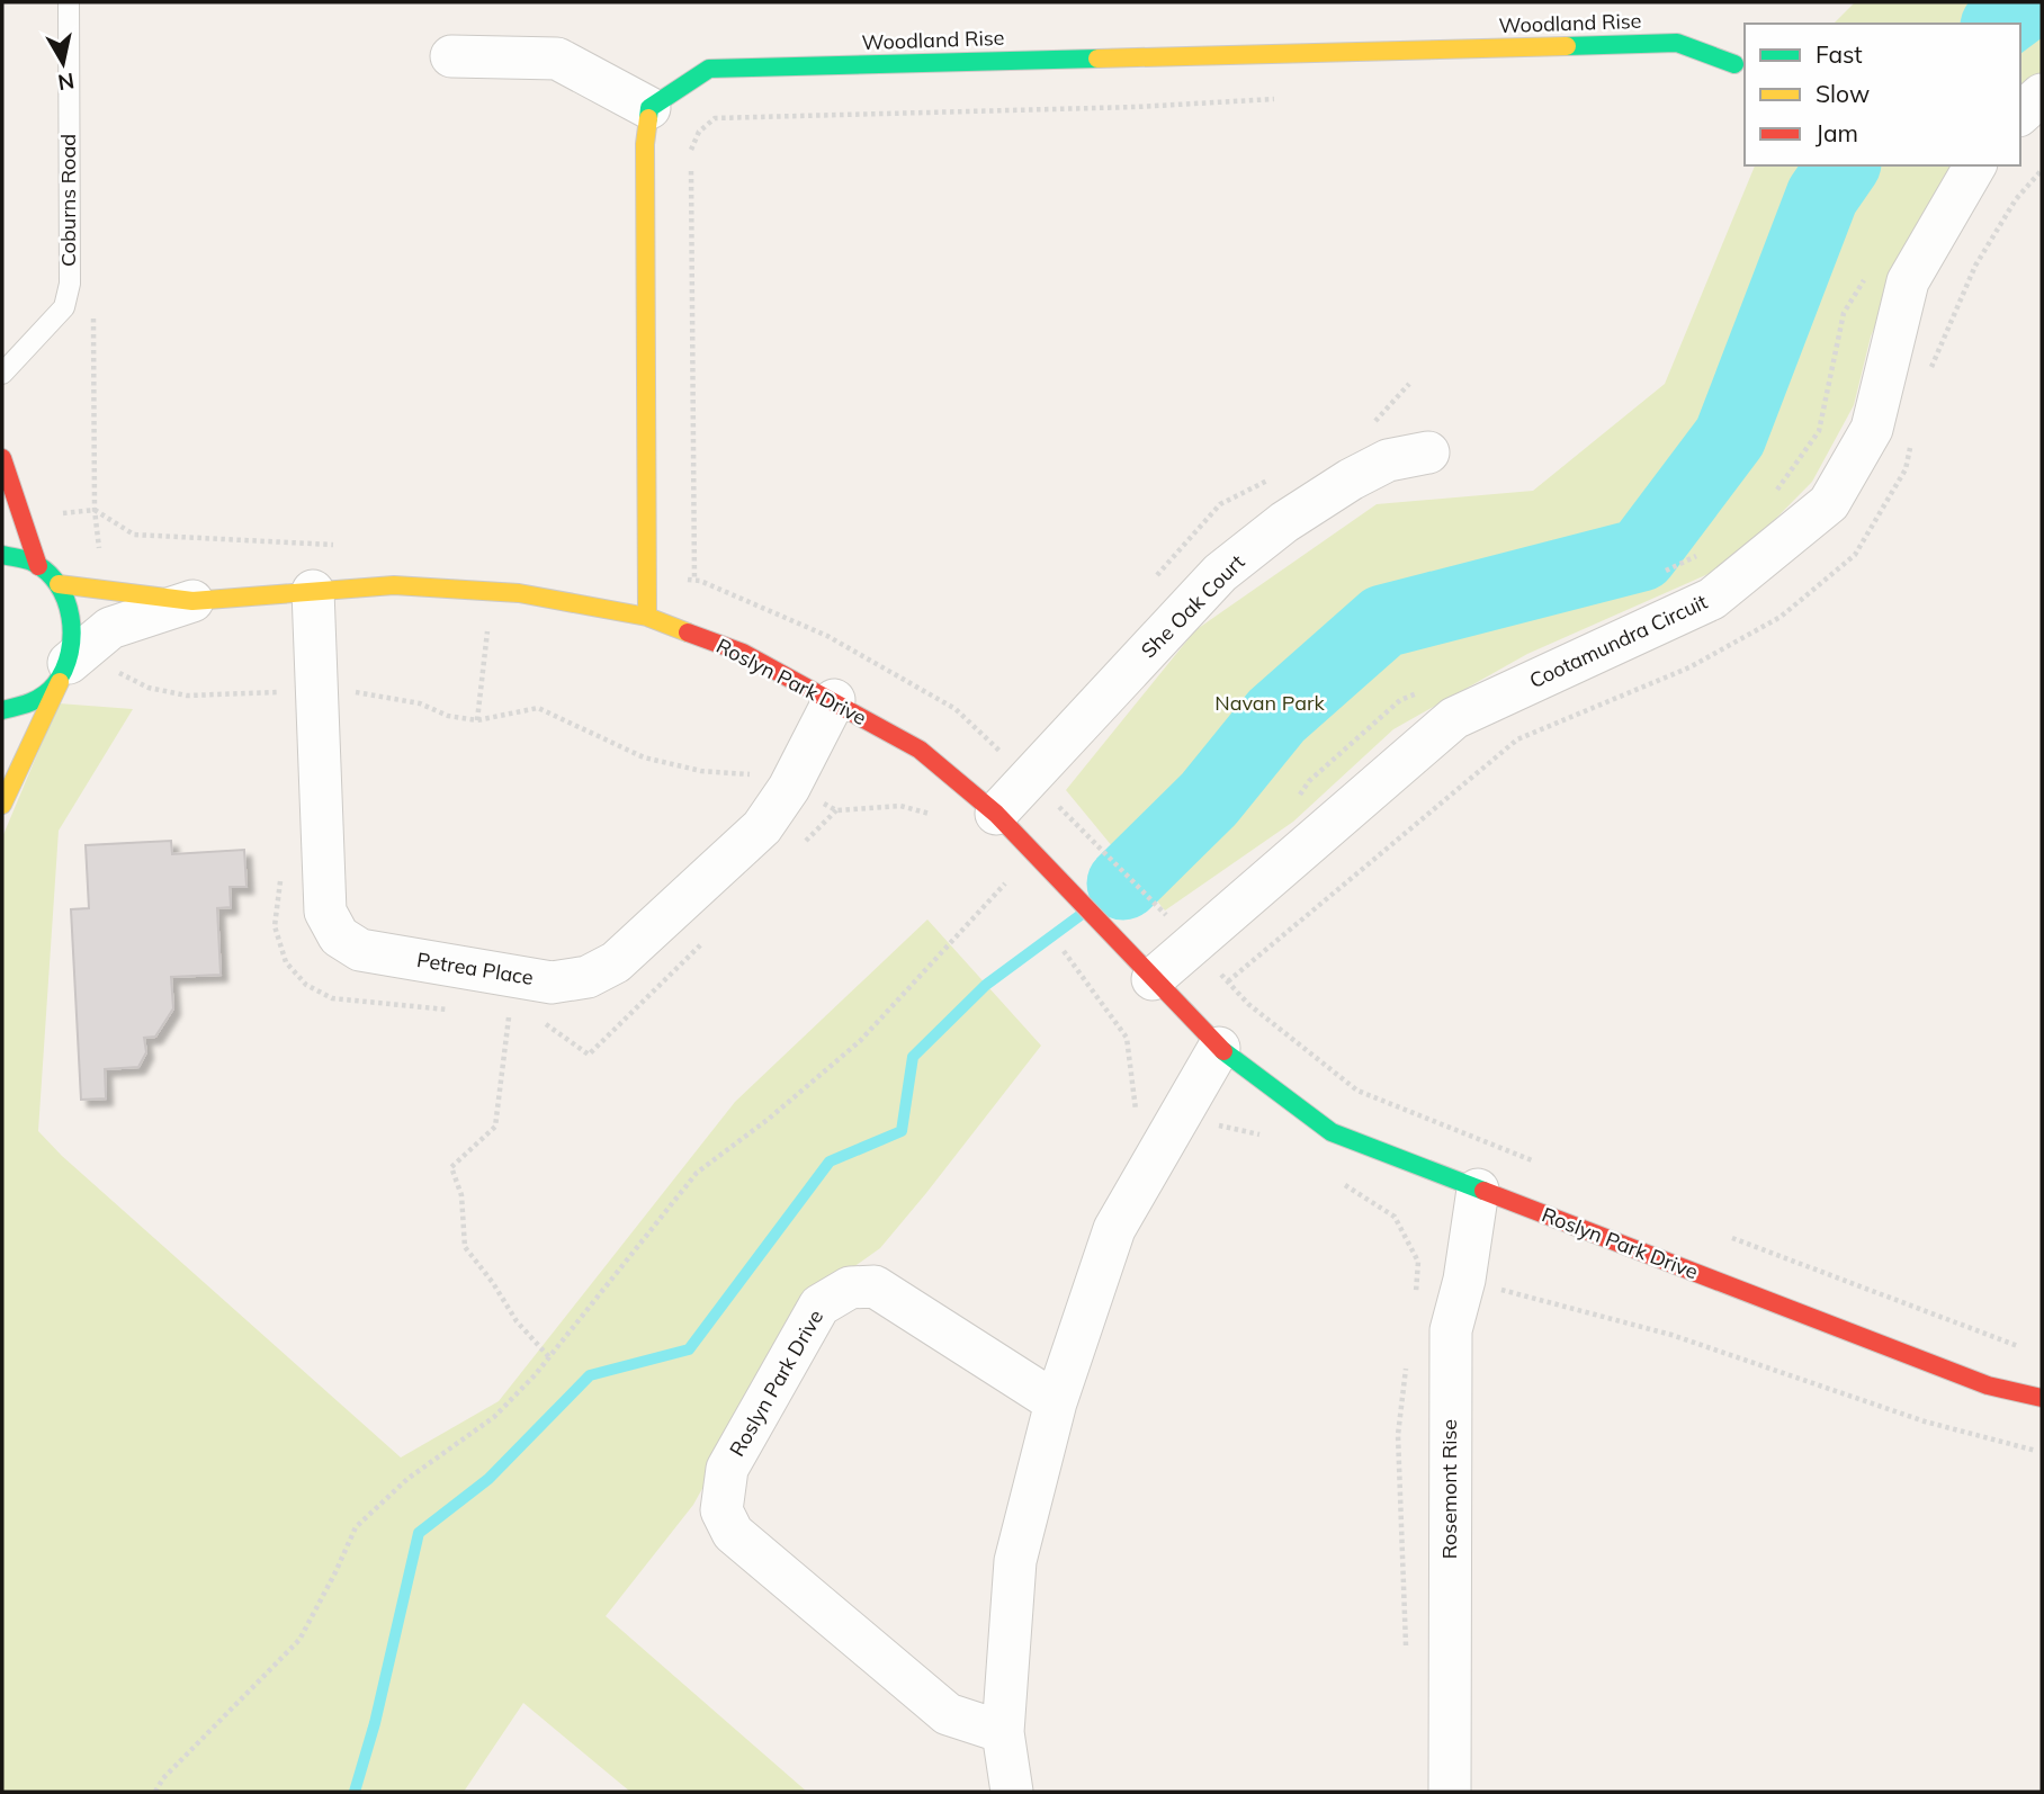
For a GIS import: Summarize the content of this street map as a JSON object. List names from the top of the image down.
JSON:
{
  "streets": {
    "street": [
      "Woodland Rise",
      "She Oak Court",
      "Cootamundra Circuit",
      "Roslyn Park Drive",
      "Petrea Place",
      "Rosemont Rise"
    ],
    "lane": ["Coburns Road"]
  },
  "crossings": [
    ["She Oak Court", "Roslyn Park Drive"],
    ["Cootamundra Circuit", "Roslyn Park Drive"],
    ["Roslyn Park Drive", "Petrea Place"],
    ["Roslyn Park Drive", "Rosemont Rise"]
  ],
  "parks": ["Navan Park"],
  "legend": ["Fast", "Slow", "Jam"],
  "north": "bottom"
}
